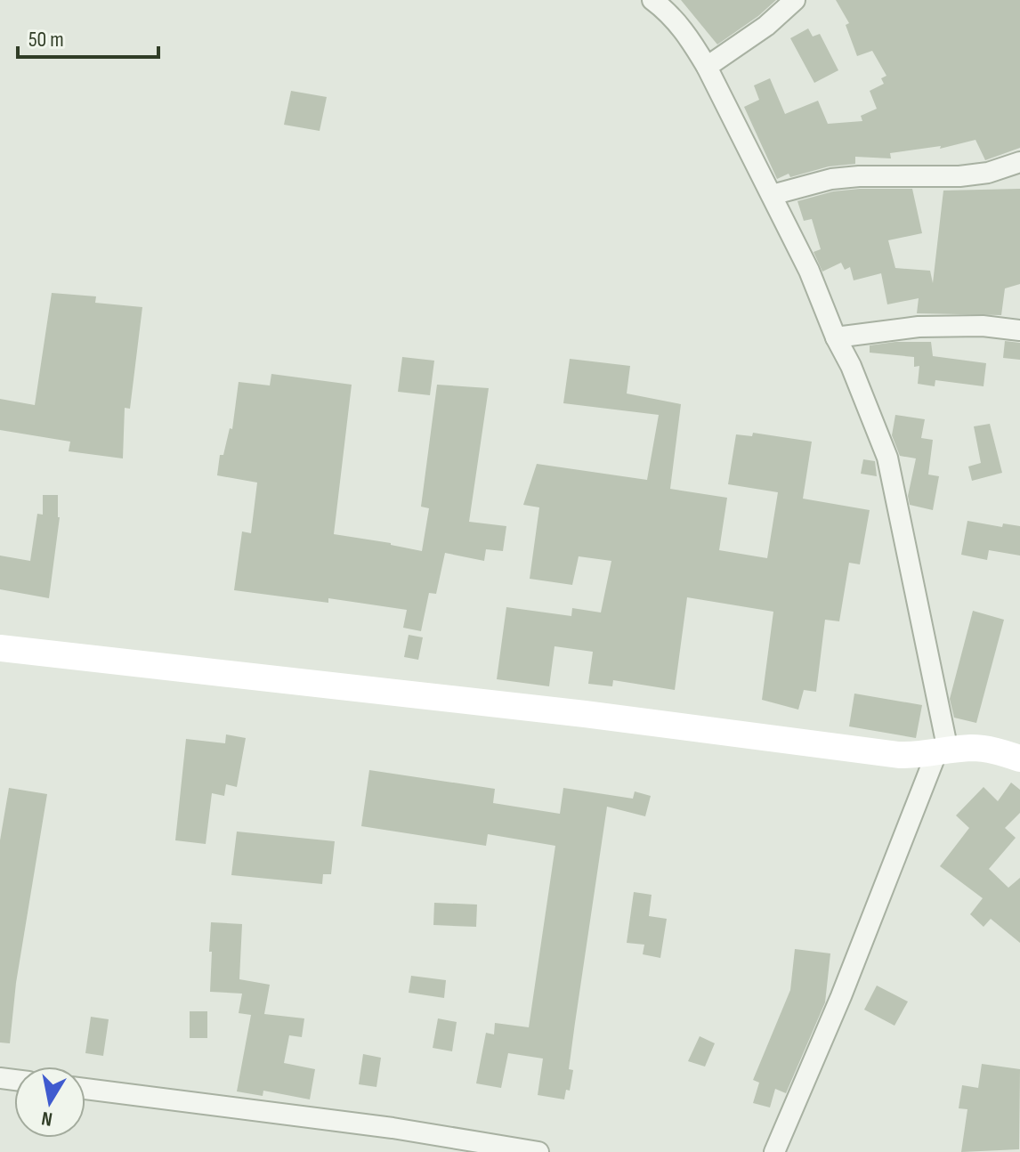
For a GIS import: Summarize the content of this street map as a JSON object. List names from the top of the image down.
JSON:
{
  "scale_bar": "50 m",
  "north": "bottom"
}
